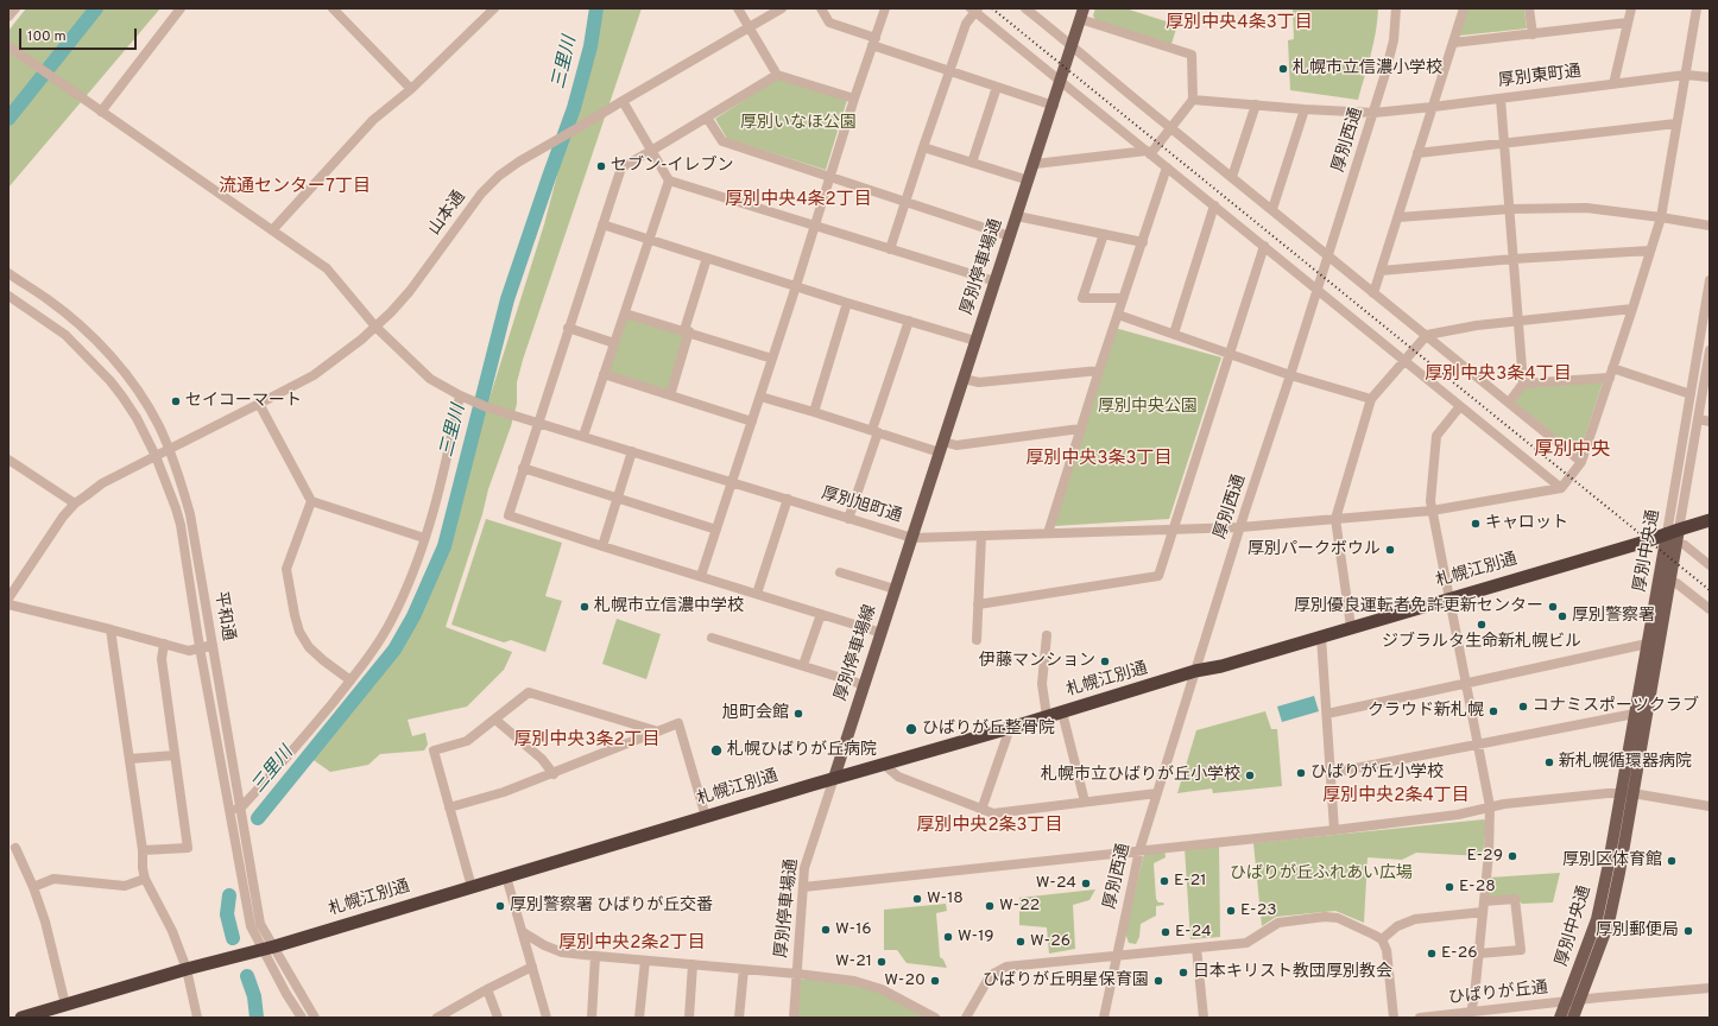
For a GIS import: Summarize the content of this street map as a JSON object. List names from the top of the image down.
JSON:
{
  "streets": {
    "highway": ["札幌江別通"],
    "main road": ["厚別停車場通", "厚別中央通", "厚別停車場線"],
    "street": [
      "厚別東町通",
      "厚別西通",
      "山本通",
      "厚別旭町通",
      "平和通",
      "ひばりが丘通"
    ]
  },
  "crossings": [
    ["厚別東町通", "厚別西通"],
    ["厚別西通", "厚別旭町通"],
    ["厚別西通", "札幌江別通"],
    ["山本通", "平和通"],
    ["厚別停車場通", "厚別旭町通"],
    ["厚別停車場通", "札幌江別通"],
    ["厚別停車場通", "厚別停車場線"],
    ["厚別旭町通", "厚別停車場線"],
    ["厚別中央通", "札幌江別通"],
    ["厚別中央通", "ひばりが丘通"],
    ["札幌江別通", "平和通"],
    ["札幌江別通", "厚別停車場線"]
  ],
  "districts": [
    "厚別中央4条3丁目",
    "流通センター7丁目",
    "厚別中央4条2丁目",
    "厚別中央3条4丁目",
    "厚別中央",
    "厚別中央3条3丁目",
    "厚別中央3条2丁目",
    "厚別中央2条4丁目",
    "厚別中央2条3丁目",
    "厚別中央2条2丁目"
  ],
  "water": ["三里川"],
  "parks": ["厚別いなほ公園", "厚別中央公園", "ひばりが丘ふれあい広場"],
  "places": [
    "札幌市立信濃小学校",
    "セブン-イレブン",
    "セイコーマート",
    "キャロット",
    "厚別パークボウル",
    "札幌市立信濃中学校",
    "厚別優良運転者免許更新センター",
    "厚別警察署",
    "ジブラルタ生命新札幌ビル",
    "伊藤マンション",
    "コナミスポーツクラブ",
    "クラウド新札幌",
    "旭町会館",
    "ひばりが丘整骨院",
    "札幌ひばりが丘病院",
    "新札幌循環器病院",
    "ひばりが丘小学校",
    "札幌市立ひばりが丘小学校",
    "E-29",
    "厚別区体育館",
    "E-21",
    "W-24",
    "E-28",
    "W-18",
    "厚別警察署 ひばりが丘交番",
    "W-22",
    "E-23",
    "W-16",
    "厚別郵便局",
    "E-24",
    "W-19",
    "W-26",
    "E-26",
    "W-21",
    "日本キリスト教団厚別教会",
    "W-20",
    "ひばりが丘明星保育園"
  ],
  "scale_bar": "100 m"
}
